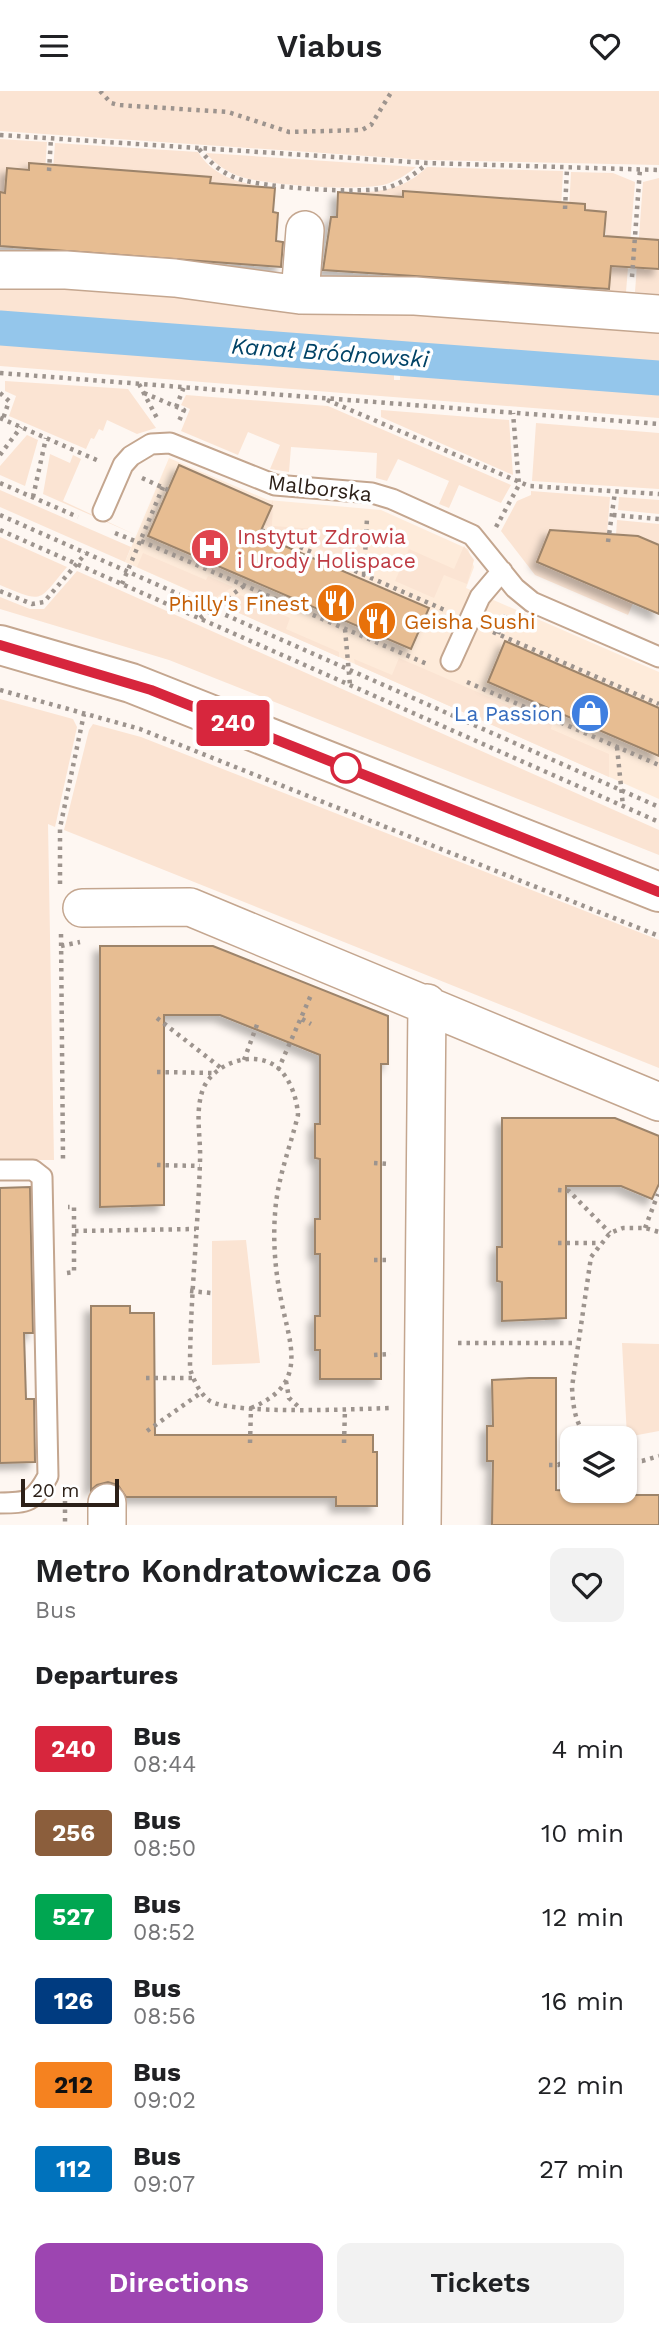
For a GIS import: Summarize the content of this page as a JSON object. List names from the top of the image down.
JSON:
{
  "streets": {
    "lane": ["Malborska"]
  },
  "water": ["Kanał Bródnowski"],
  "places": {
    "hospital": ["Instytut Zdrowia i Urody Holispace"],
    "restaurant": ["Philly's Finest", "Geisha Sushi"],
    "shop": ["La Passion"]
  },
  "lines": ["bus line 240"],
  "scale_bar": "20 m",
  "page": {
    "header": "Viabus",
    "on_map": "240",
    "scale": "20 m",
    "heading": [
      ["Metro Kondratowicza 06", "Bus"],
      "Departures"
    ],
    "list": [
      {
        "mark": "240",
        "name": "Bus",
        "note": "08:44",
        "value": "4 min"
      },
      {
        "mark": "256",
        "name": "Bus",
        "note": "08:50",
        "value": "10 min"
      },
      {
        "mark": "527",
        "name": "Bus",
        "note": "08:52",
        "value": "12 min"
      },
      {
        "mark": "126",
        "name": "Bus",
        "note": "08:56",
        "value": "16 min"
      },
      {
        "mark": "212",
        "name": "Bus",
        "note": "09:02",
        "value": "22 min"
      },
      {
        "mark": "112",
        "name": "Bus",
        "note": "09:07",
        "value": "27 min"
      }
    ],
    "buttons": ["Directions", "Tickets"]
  }
}
